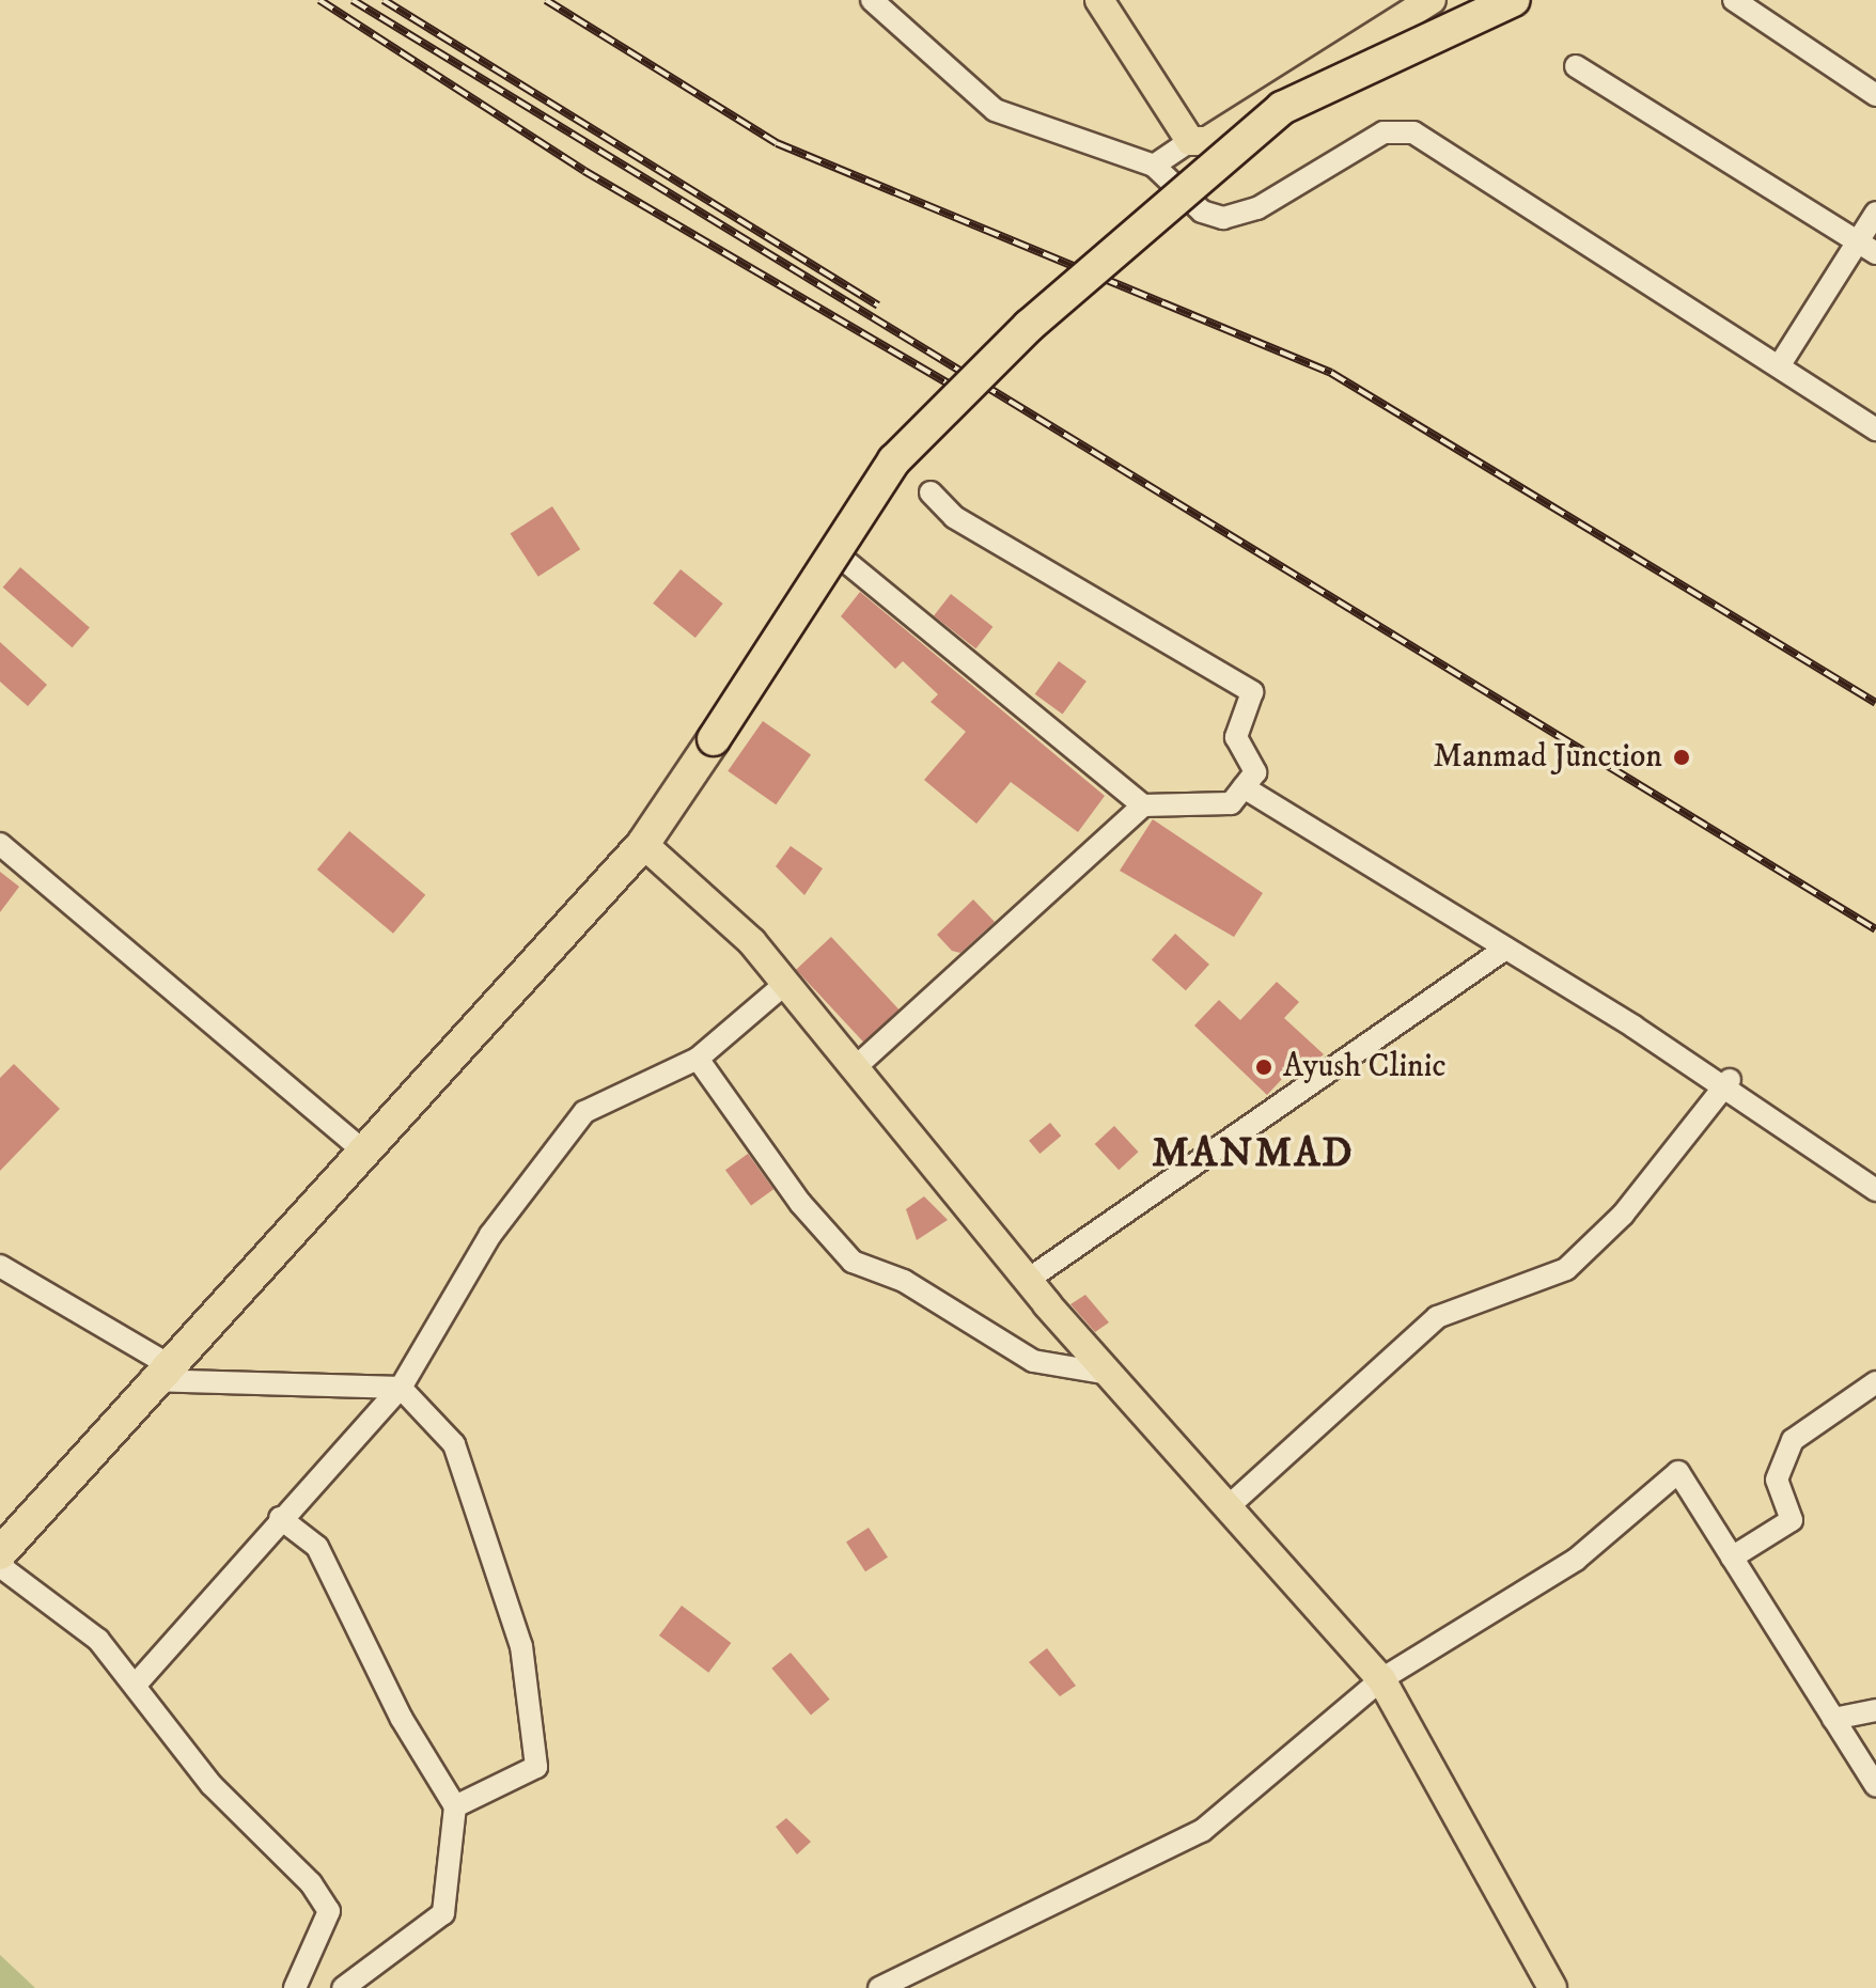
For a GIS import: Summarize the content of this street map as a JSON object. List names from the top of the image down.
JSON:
{
  "districts": ["MANMAD"],
  "places": ["Manmad Junction", "Ayush Clinic"]
}
